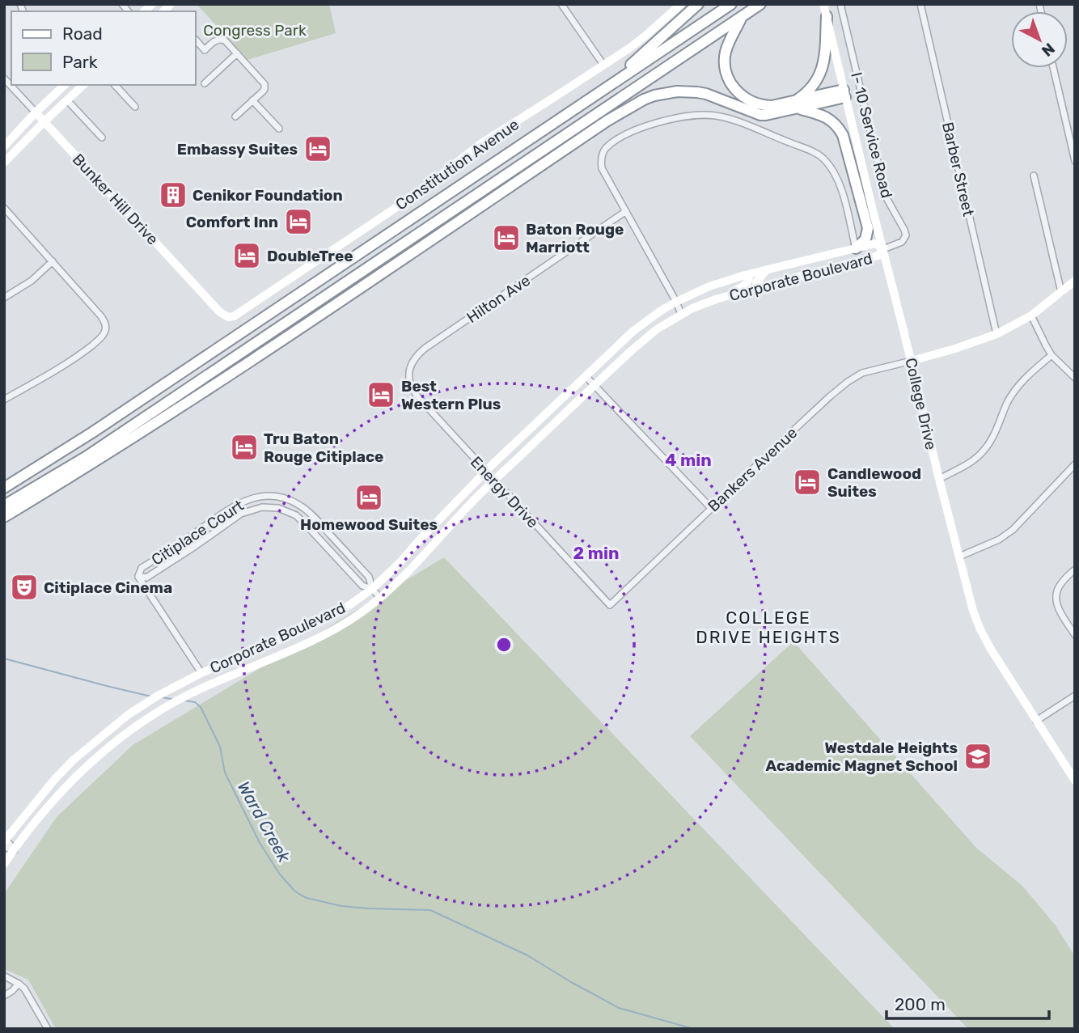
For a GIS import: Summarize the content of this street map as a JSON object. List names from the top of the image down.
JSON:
{
  "streets": {
    "street": [
      "I- 10 Service Road",
      "Constitution Avenue",
      "Barber Street",
      "Bunker Hill Drive",
      "Corporate Boulevard",
      "Hilton Ave",
      "College Drive",
      "Bankers Avenue",
      "Energy Drive",
      "Citiplace Court"
    ]
  },
  "crossings": [
    ["I- 10 Service Road", "Corporate Boulevard"],
    ["I- 10 Service Road", "College Drive"],
    ["Constitution Avenue", "Bunker Hill Drive"],
    ["Corporate Boulevard", "College Drive"],
    ["Corporate Boulevard", "Energy Drive"],
    ["Corporate Boulevard", "Citiplace Court"],
    ["Hilton Ave", "Energy Drive"],
    ["College Drive", "Bankers Avenue"],
    ["Bankers Avenue", "Energy Drive"]
  ],
  "districts": ["COLLEGE DRIVE HEIGHTS"],
  "water": ["Ward Creek"],
  "parks": ["Congress Park"],
  "places": {
    "hotel": [
      "Embassy Suites",
      "Comfort Inn",
      "Baton Rouge Marriott",
      "DoubleTree",
      "Best Western Plus",
      "Tru Baton Rouge Citiplace",
      "Candlewood Suites",
      "Homewood Suites"
    ],
    "building": ["Cenikor Foundation"],
    "theatre": ["Citiplace Cinema"],
    "school or university": ["Westdale Heights Academic Magnet School"]
  },
  "legend": ["Road", "Park"],
  "scale_bar": "200 m",
  "north": "bottom right",
  "rings": ["4 min", "2 min"]
}
